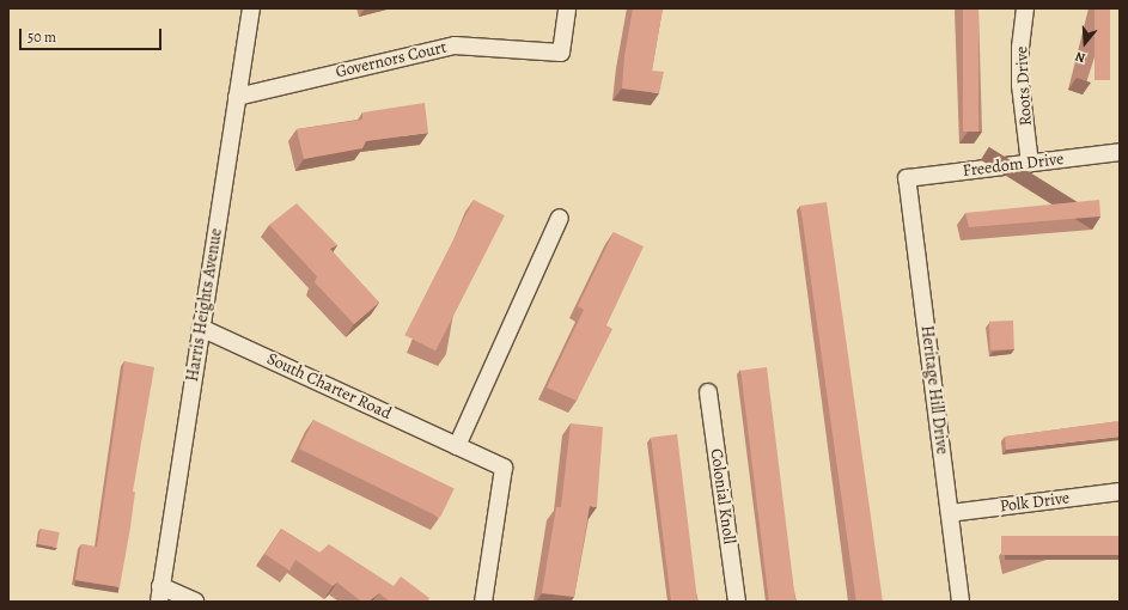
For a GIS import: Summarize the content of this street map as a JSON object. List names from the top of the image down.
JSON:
{
  "streets": {
    "street": [
      "Governors Court",
      "Roots Drive",
      "Freedom Drive",
      "Harris Heights Avenue",
      "South Charter Road",
      "Heritage Hill Drive",
      "Colonial Knoll",
      "Polk Drive"
    ]
  },
  "crossings": [
    ["Governors Court", "Harris Heights Avenue"],
    ["Roots Drive", "Freedom Drive"],
    ["Freedom Drive", "Heritage Hill Drive"],
    ["Harris Heights Avenue", "South Charter Road"],
    ["Heritage Hill Drive", "Polk Drive"]
  ],
  "scale_bar": "50 m",
  "north": "bottom"
}
